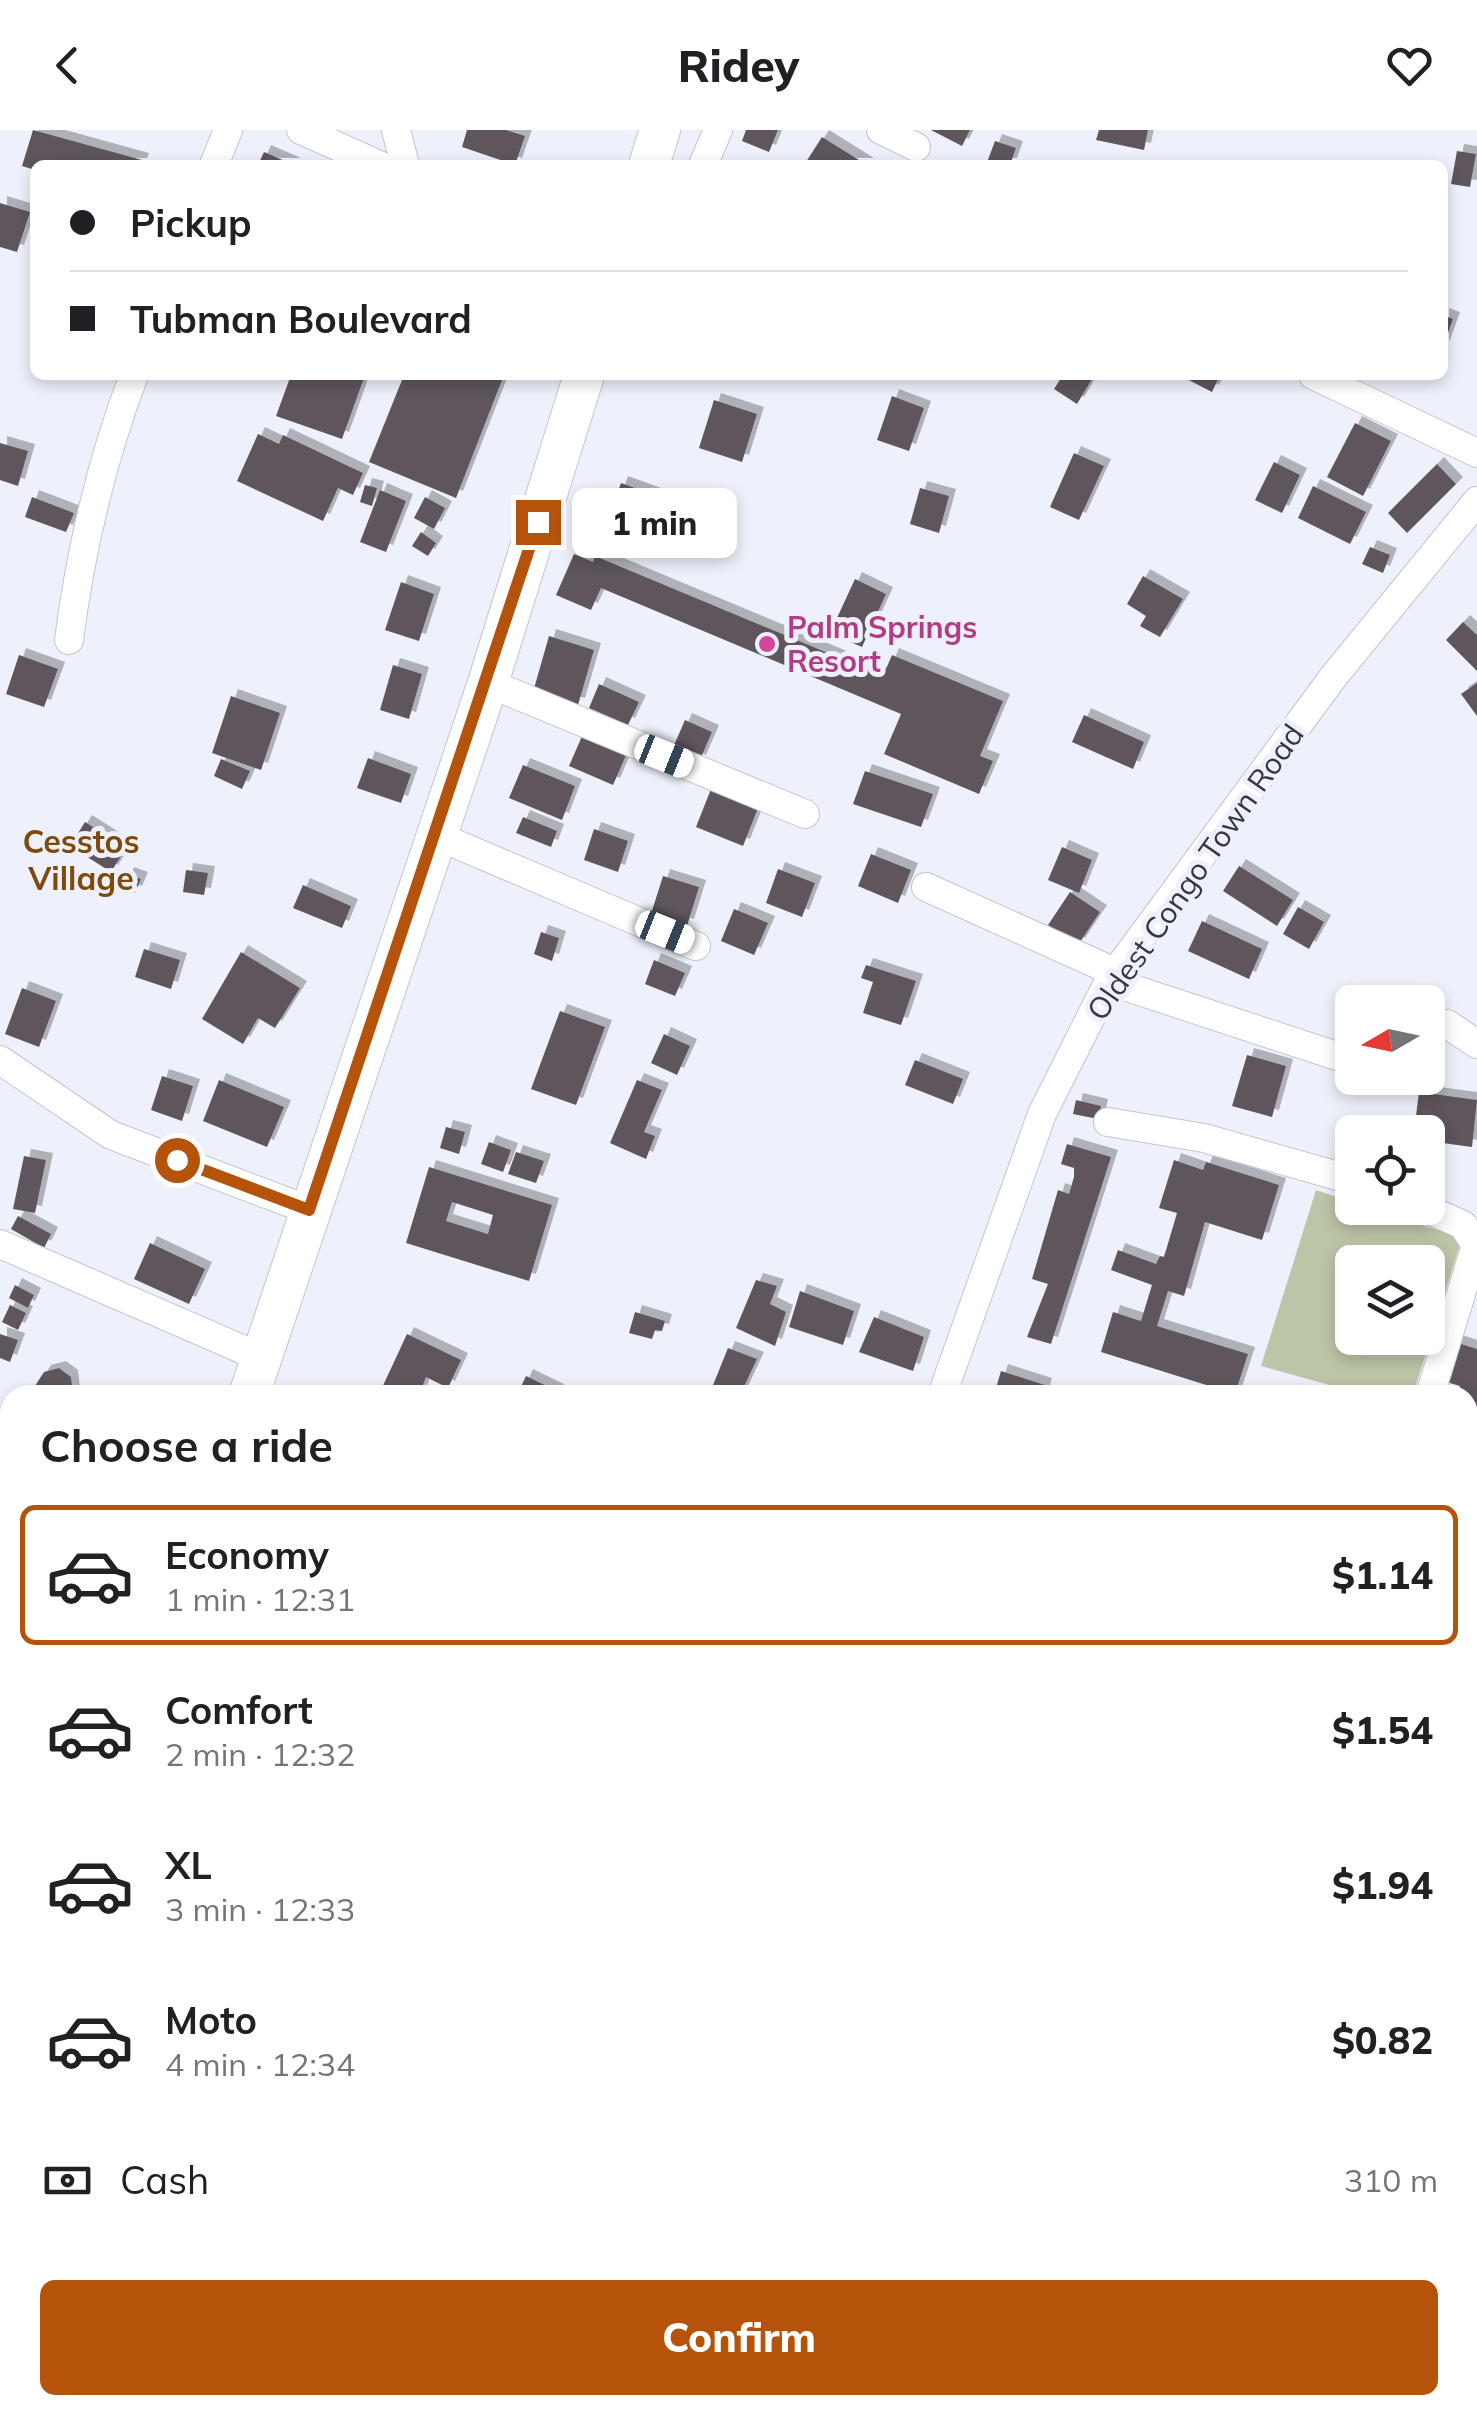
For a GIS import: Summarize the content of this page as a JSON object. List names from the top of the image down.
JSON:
{
  "streets": {
    "street": ["Oldest Congo Town Road"]
  },
  "districts": ["Cesstos Village"],
  "places": ["Palm Springs Resort"],
  "north": "left",
  "page": {
    "header": "Ridey",
    "banner": ["Pickup", "Tubman Boulevard"],
    "bubble": "1 min",
    "heading": "Choose a ride",
    "list": [
      {
        "name": "Economy",
        "note": "1 min · 12:31",
        "value": "$1.14"
      },
      {
        "name": "Comfort",
        "note": "2 min · 12:32",
        "value": "$1.54"
      },
      {
        "name": "XL",
        "note": "3 min · 12:33",
        "value": "$1.94"
      },
      {
        "name": "Moto",
        "note": "4 min · 12:34",
        "value": "$0.82"
      }
    ],
    "pay": ["Cash", "310 m"],
    "buttons": "Confirm"
  }
}
